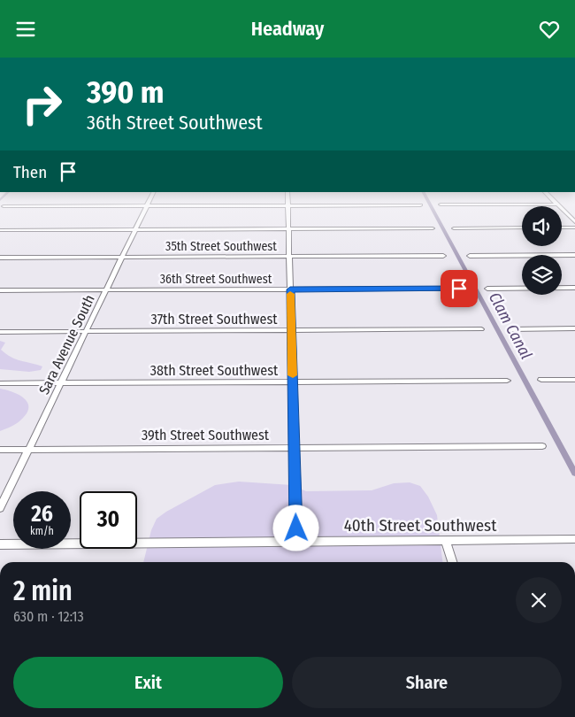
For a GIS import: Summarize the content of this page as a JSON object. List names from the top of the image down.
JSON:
{
  "streets": {
    "street": [
      "35th Street Southwest",
      "36th Street Southwest",
      "37th Street Southwest",
      "Sara Avenue South",
      "38th Street Southwest",
      "39th Street Southwest",
      "40th Street Southwest"
    ]
  },
  "crossings": [
    ["35th Street Southwest", "Sara Avenue South"],
    ["36th Street Southwest", "Sara Avenue South"],
    ["37th Street Southwest", "Sara Avenue South"],
    ["Sara Avenue South", "38th Street Southwest"],
    ["Sara Avenue South", "39th Street Southwest"]
  ],
  "water": ["Clam Canal"],
  "page": {
    "header": "Headway",
    "turn": ["390 m", "36th Street Southwest"],
    "then": "Then",
    "speed": "26 km/h",
    "limit": "30",
    "heading": ["2 min", "630 m · 12:13"],
    "buttons": ["Exit", "Share"]
  }
}
